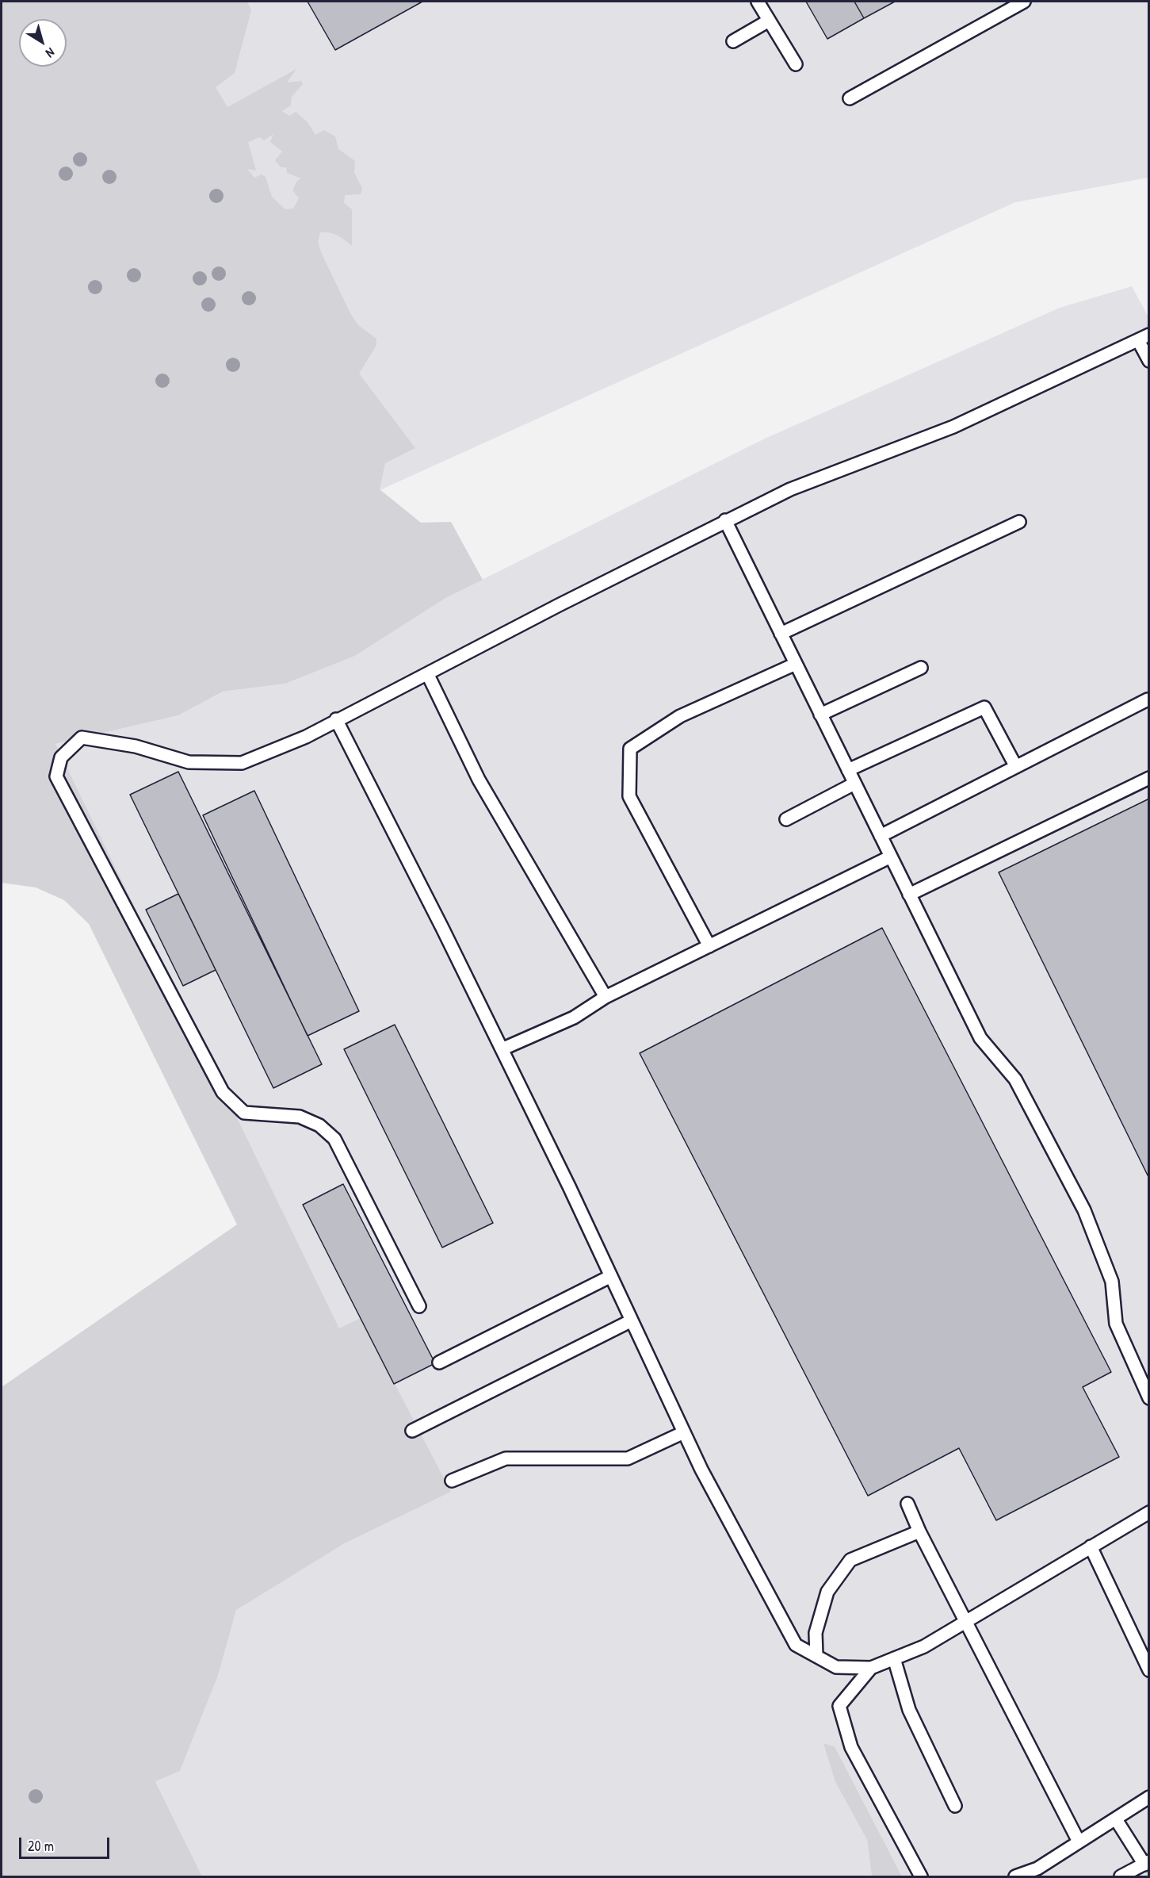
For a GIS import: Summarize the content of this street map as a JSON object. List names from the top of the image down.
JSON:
{
  "scale_bar": "20 m",
  "north": "bottom right"
}
